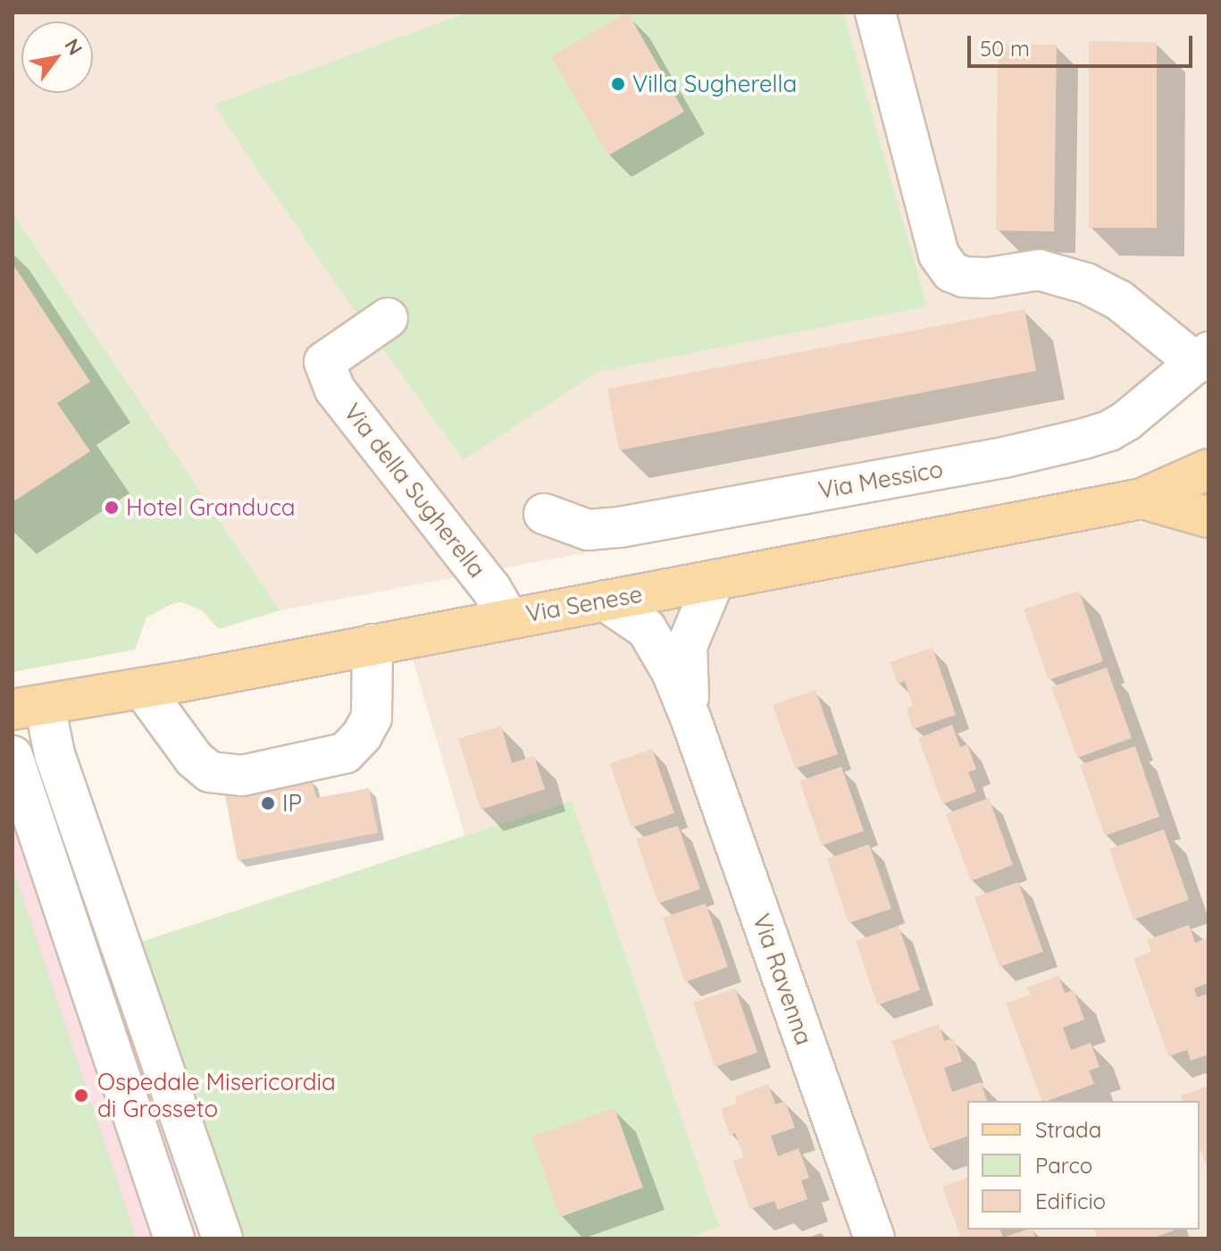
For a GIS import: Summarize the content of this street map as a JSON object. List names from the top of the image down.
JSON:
{
  "streets": {
    "main road": ["Via Senese"],
    "street": ["Via Messico", "Via della Sugherella", "Via Ravenna"]
  },
  "crossings": [
    ["Via della Sugherella", "Via Senese"],
    ["Via Senese", "Via Ravenna"]
  ],
  "places": [
    "Villa Sugherella",
    "Hotel Granduca",
    "IP",
    "Ospedale Misericordia di Grosseto"
  ],
  "legend": ["Strada", "Parco", "Edificio"],
  "scale_bar": "50 m",
  "north": "top right"
}
